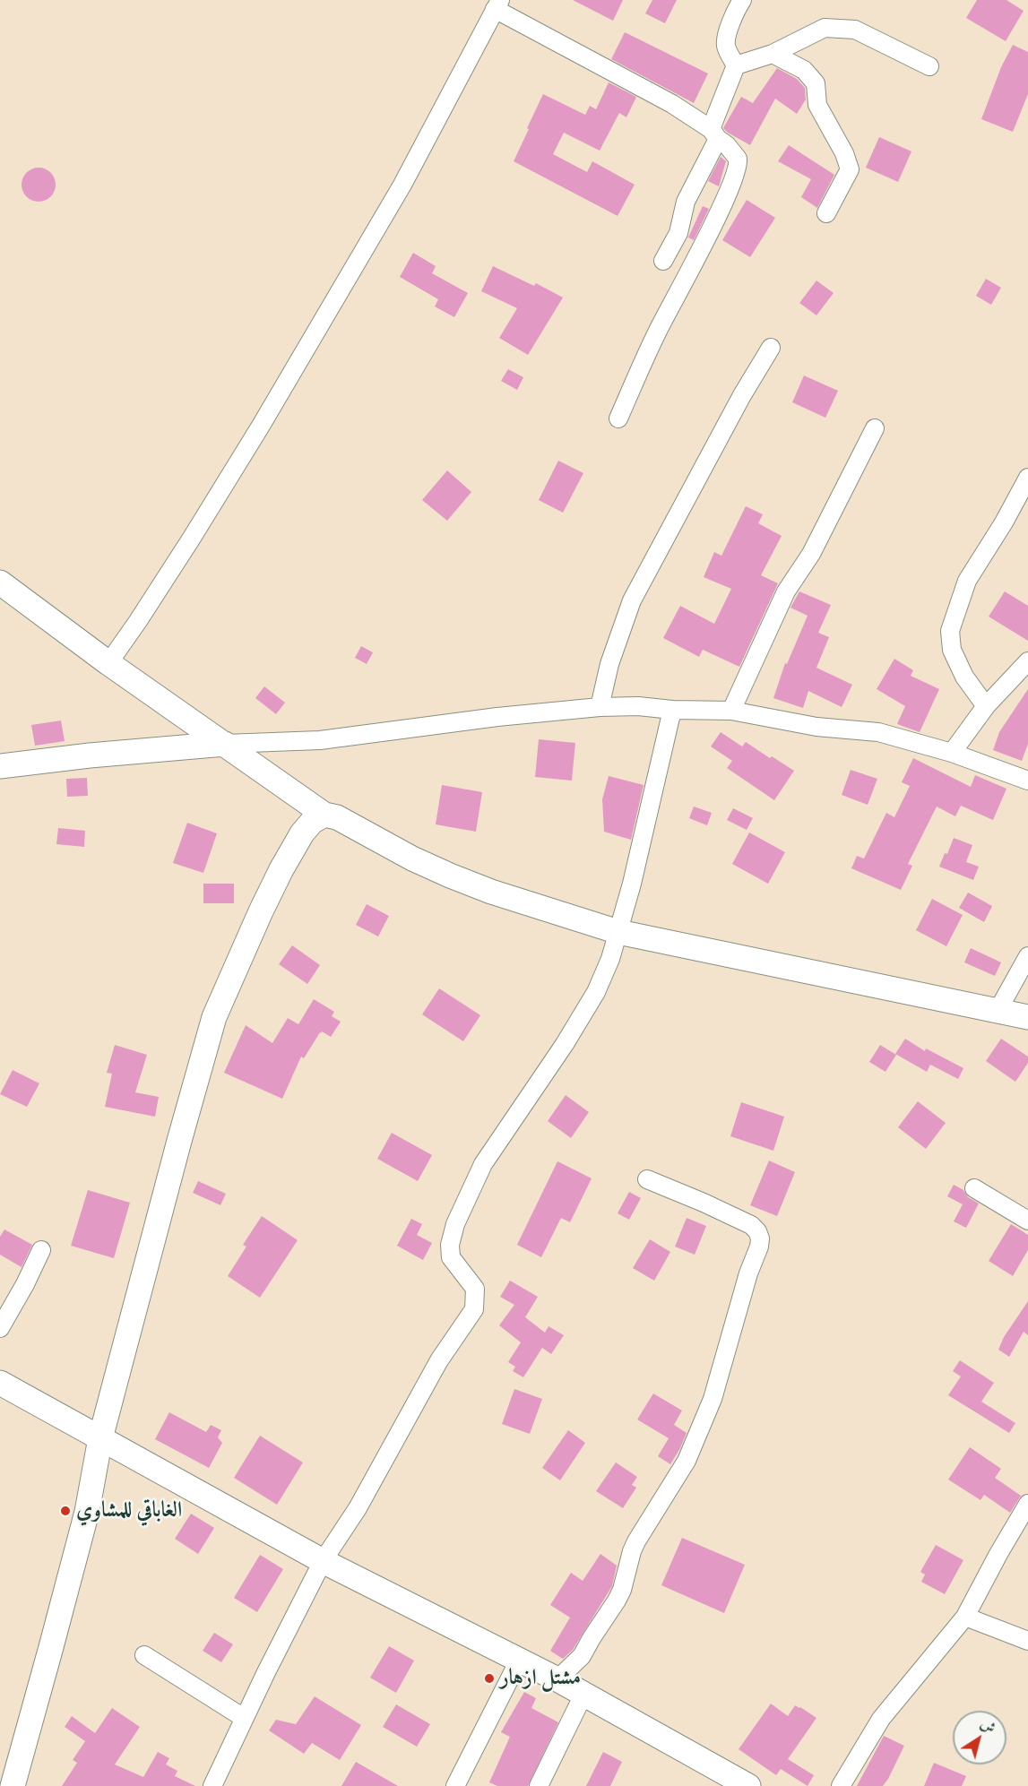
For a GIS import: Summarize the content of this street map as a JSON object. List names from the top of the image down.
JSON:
{
  "places": ["الغاباقي للمشاوي", "مشتل ازهار"],
  "north": "top right"
}
